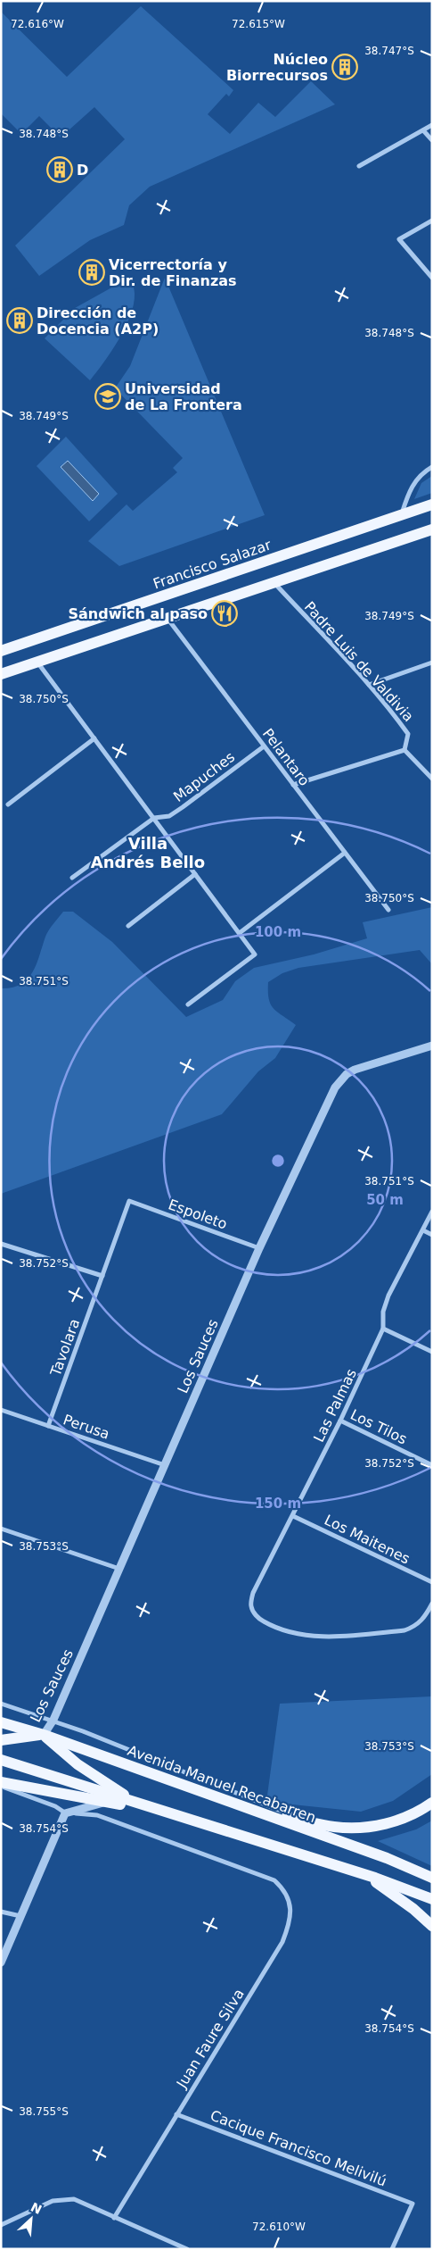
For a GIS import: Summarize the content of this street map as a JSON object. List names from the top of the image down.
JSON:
{
  "streets": {
    "main road": ["Francisco Salazar", "Avenida Manuel Recabarren"],
    "street": [
      "Padre Luis de Valdivia",
      "Pelantaro",
      "Mapuches",
      "Espoleto",
      "Tavolara",
      "Los Sauces",
      "Las Palmas",
      "Perusa",
      "Los Tilos",
      "Los Maitenes",
      "Juan Faure Silva",
      "Cacique Francisco Melivilú"
    ]
  },
  "crossings": [
    ["Pelantaro", "Mapuches"],
    ["Espoleto", "Tavolara"],
    ["Espoleto", "Los Sauces"],
    ["Tavolara", "Perusa"],
    ["Los Sauces", "Perusa"],
    ["Los Sauces", "Avenida Manuel Recabarren"],
    ["Las Palmas", "Los Tilos"],
    ["Las Palmas", "Los Maitenes"],
    ["Juan Faure Silva", "Cacique Francisco Melivilú"]
  ],
  "districts": ["Villa Andrés Bello"],
  "places": {
    "building": [
      "Núcleo Biorrecursos",
      "D",
      "Vicerrectoría y Dir. de Finanzas",
      "Dirección de Docencia (A2P)"
    ],
    "school or university": ["Universidad de La Frontera"],
    "restaurant": ["Sándwich al paso"]
  },
  "north": "top right",
  "coordinates": [
    "72.616°W",
    "72.615°W",
    "38.747°S",
    "38.748°S",
    "38.749°S",
    "38.750°S",
    "38.751°S",
    "38.752°S",
    "38.753°S",
    "38.754°S",
    "38.755°S",
    "72.610°W"
  ],
  "rings": ["100 m", "50 m", "150 m"]
}
